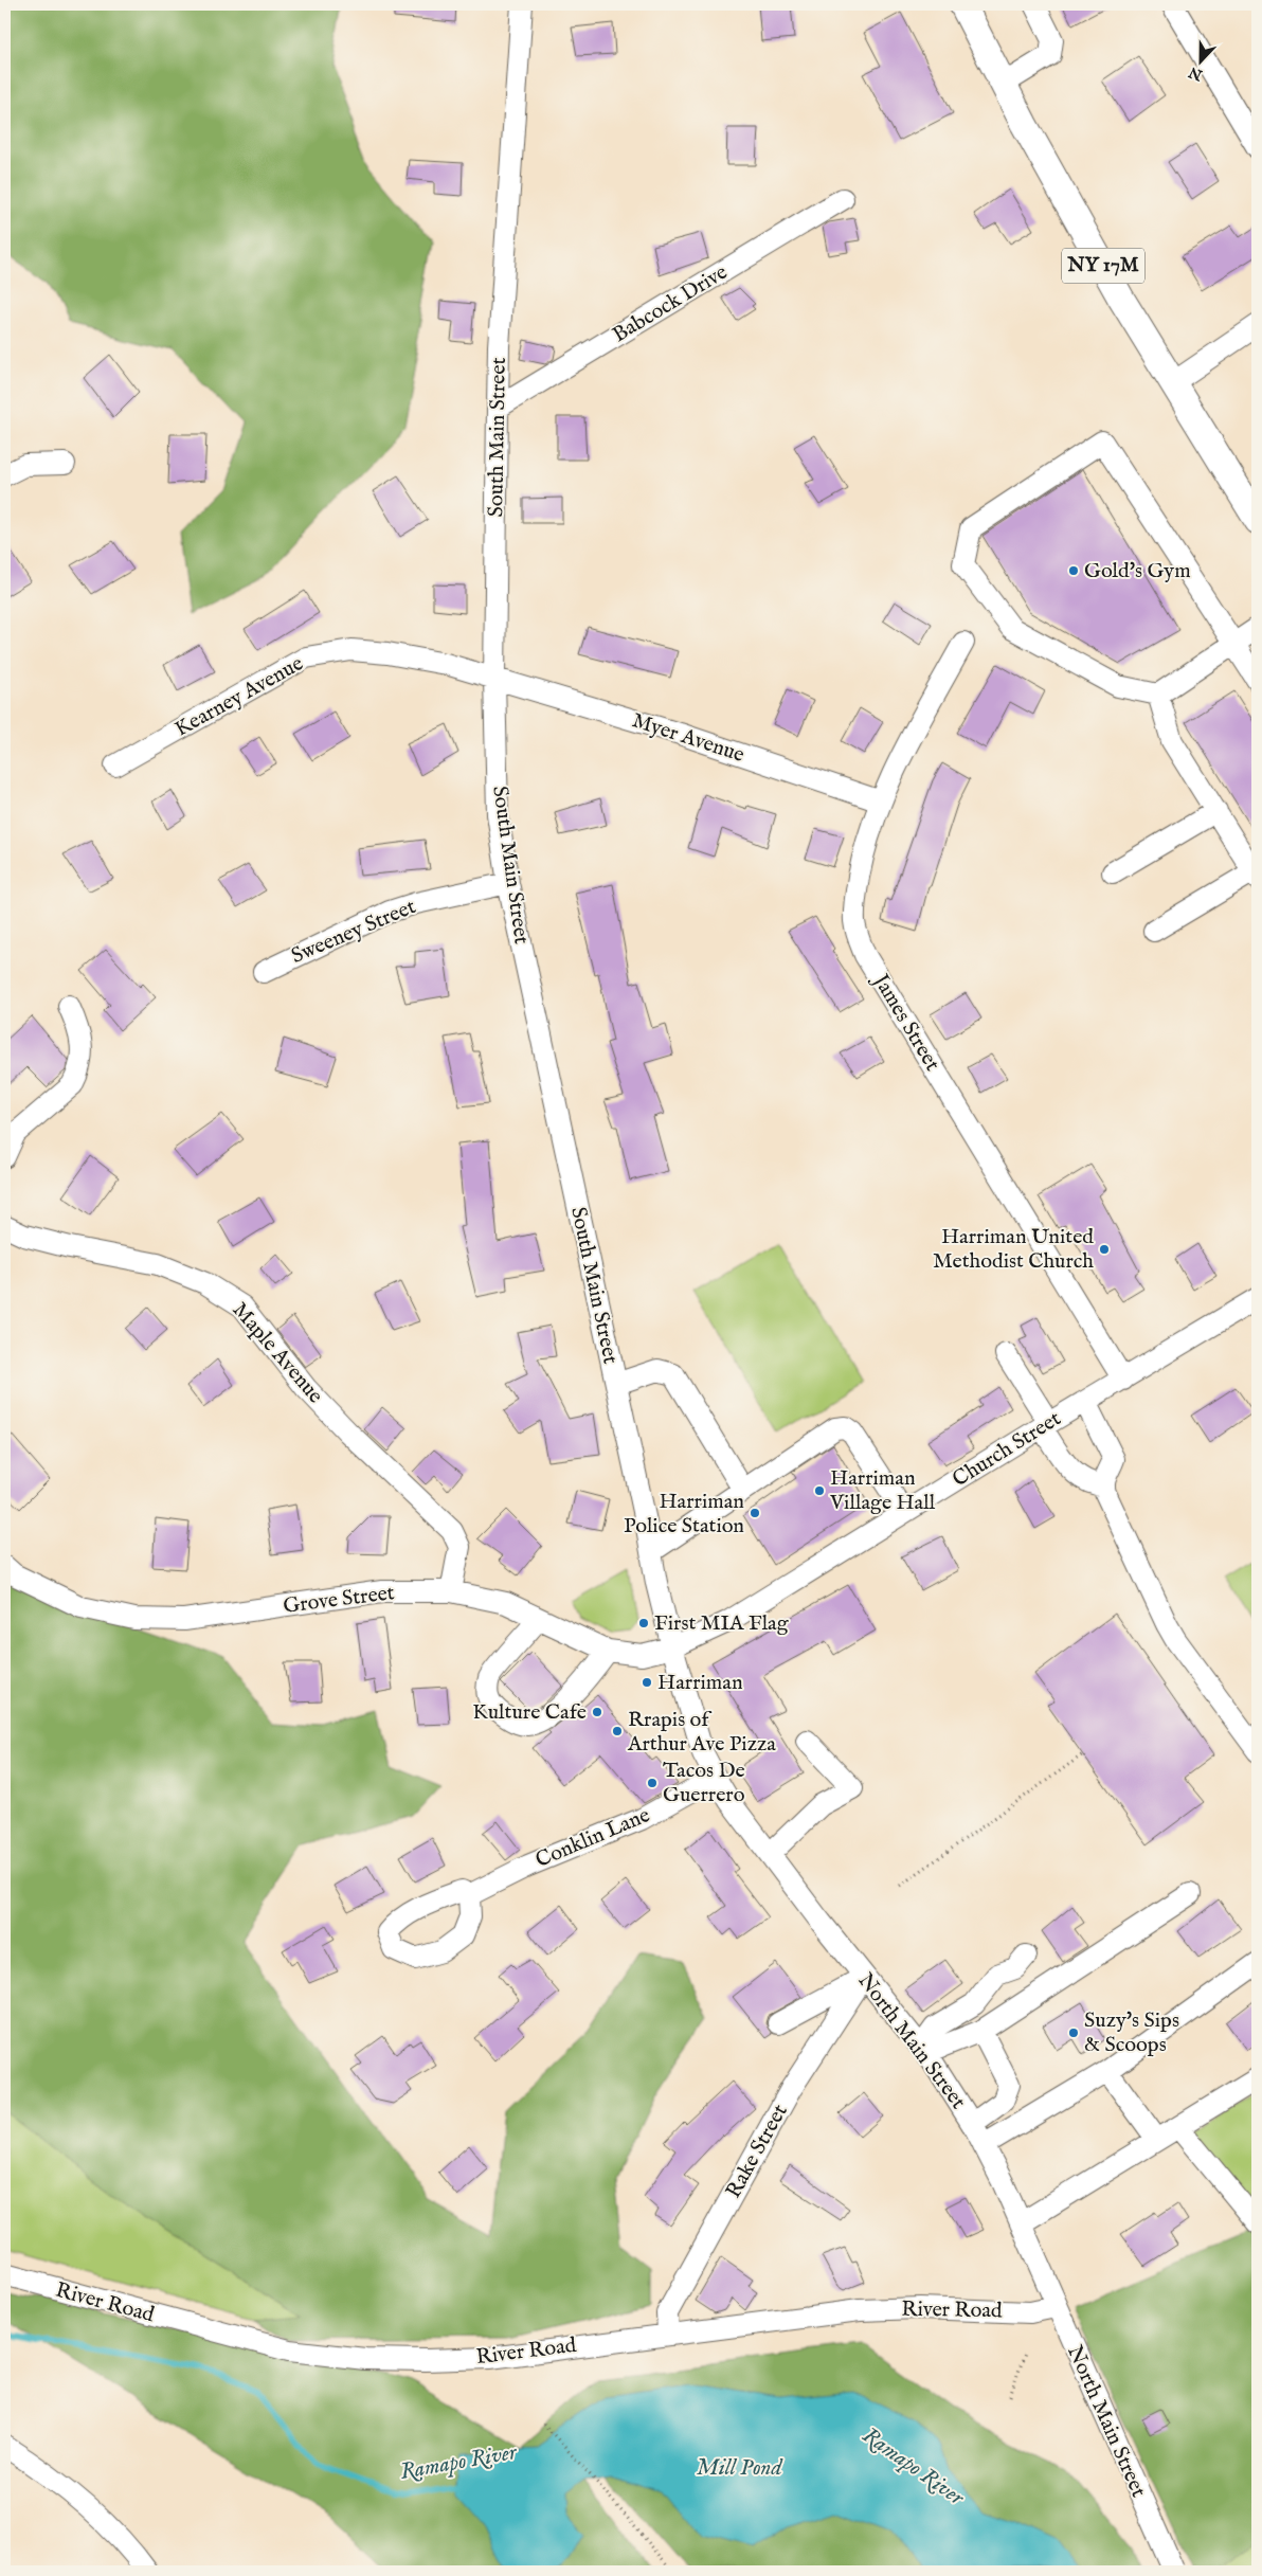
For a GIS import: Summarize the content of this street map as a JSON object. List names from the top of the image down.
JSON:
{
  "streets": {
    "main road": ["NY 17M"],
    "street": [
      "Babcock Drive",
      "South Main Street",
      "Kearney Avenue",
      "Myer Avenue",
      "Sweeney Street",
      "James Street",
      "Maple Avenue",
      "Church Street",
      "Grove Street",
      "Conklin Lane",
      "North Main Street",
      "Rake Street",
      "River Road"
    ]
  },
  "crossings": [
    ["Babcock Drive", "South Main Street"],
    ["South Main Street", "Kearney Avenue"],
    ["South Main Street", "Myer Avenue"],
    ["South Main Street", "Sweeney Street"],
    ["South Main Street", "Church Street"],
    ["South Main Street", "Grove Street"],
    ["South Main Street", "North Main Street"],
    ["Kearney Avenue", "Myer Avenue"],
    ["Myer Avenue", "James Street"],
    ["James Street", "Church Street"],
    ["Maple Avenue", "Grove Street"],
    ["Church Street", "Grove Street"],
    ["Church Street", "North Main Street"],
    ["Grove Street", "North Main Street"],
    ["Conklin Lane", "North Main Street"],
    ["North Main Street", "Rake Street"],
    ["North Main Street", "River Road"],
    ["Rake Street", "River Road"]
  ],
  "water": ["Ramapo River", "Mill Pond"],
  "places": [
    "Gold's Gym",
    "Harriman United Methodist Church",
    "Harriman Village Hall",
    "Harriman Police Station",
    "First MIA Flag",
    "Harriman",
    "Kulture Cafe",
    "Rrapis of Arthur Ave Pizza",
    "Tacos De Guerrero",
    "Suzy's Sips & Scoops"
  ],
  "north": "bottom"
}
